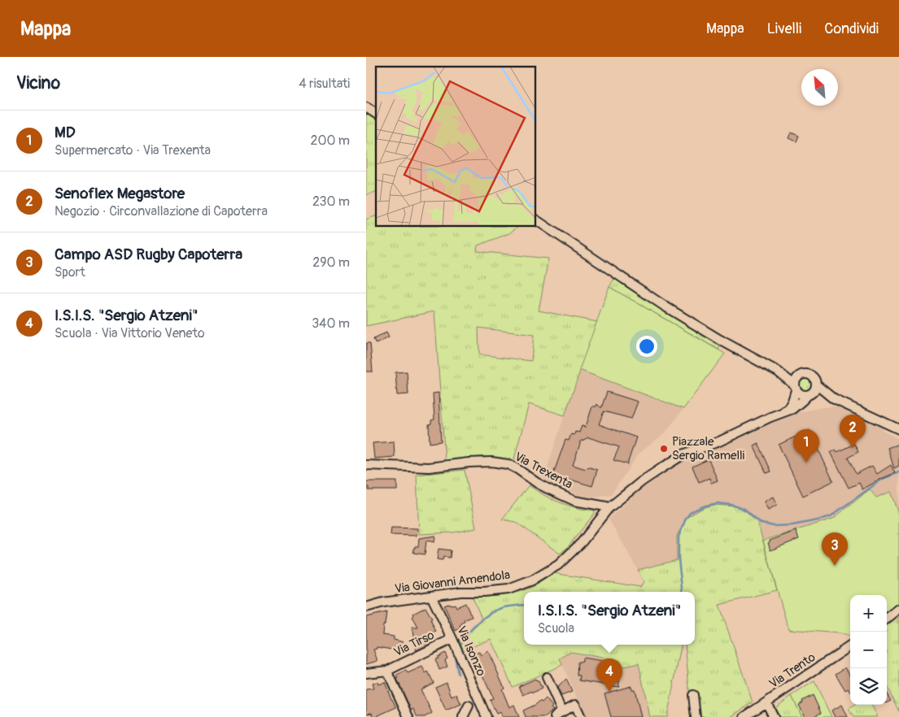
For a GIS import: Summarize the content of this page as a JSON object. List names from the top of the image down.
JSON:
{
  "streets": {
    "street": [
      "Via Trexenta",
      "Via Giovanni Amendola",
      "Via Tirso",
      "Via Isonzo",
      "Via Trento"
    ]
  },
  "crossings": [
    ["Via Trexenta", "Via Giovanni Amendola"],
    ["Via Giovanni Amendola", "Via Isonzo"],
    ["Via Tirso", "Via Isonzo"]
  ],
  "places": ["Piazzale Sergio Ramelli"],
  "north": "top left",
  "page": {
    "header": "Mappa",
    "nav": ["Mappa", "Livelli", "Condividi"],
    "heading": ["Vicino", "4 risultati"],
    "list": [
      {
        "mark": "1",
        "name": "MD",
        "note": "Supermercato · Via Trexenta",
        "value": "200 m"
      },
      {
        "mark": "2",
        "name": "Senoflex Megastore",
        "note": "Negozio · Circonvallazione di Capoterra",
        "value": "230 m"
      },
      {
        "mark": "3",
        "name": "Campo ASD Rugby Capoterra",
        "note": "Sport",
        "value": "290 m"
      },
      {
        "mark": "4",
        "name": "I.S.I.S. \"Sergio Atzeni\"",
        "note": "Scuola · Via Vittorio Veneto",
        "value": "340 m"
      }
    ],
    "pins": [
      "2",
      "1",
      "3",
      "4"
    ],
    "popup": ["I.S.I.S. \"Sergio Atzeni\"", "Scuola"],
    "map_buttons": ["+", "−"]
  }
}
